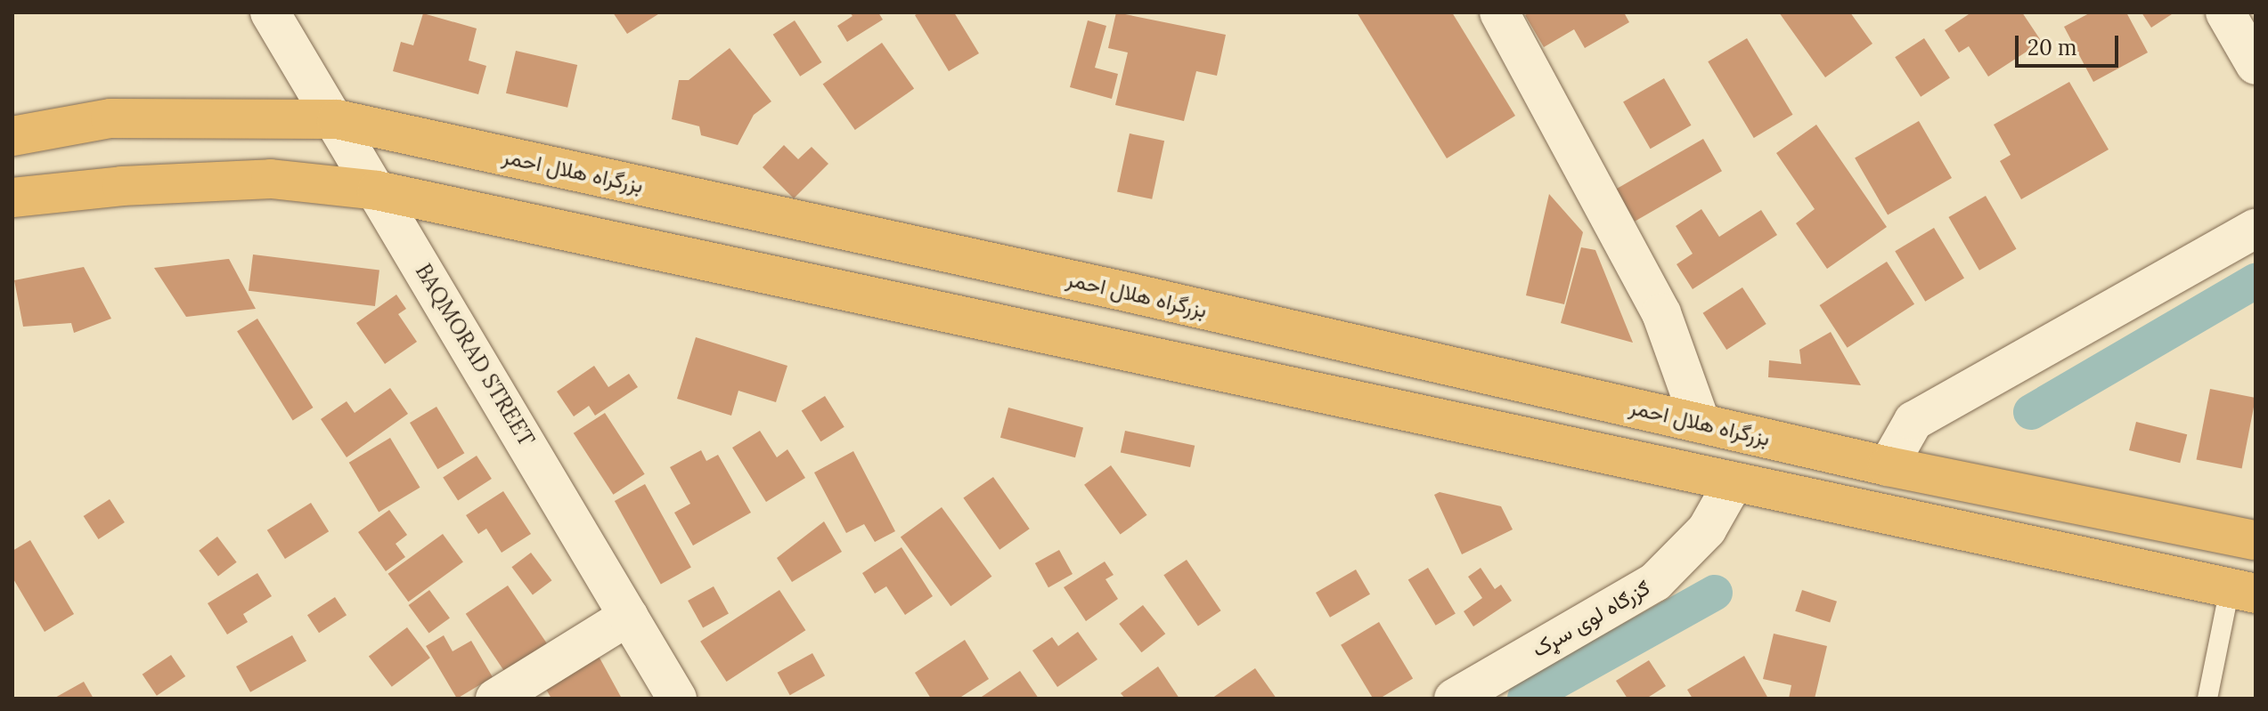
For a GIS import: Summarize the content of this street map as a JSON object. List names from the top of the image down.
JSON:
{
  "streets": {
    "highway": ["بزرگراه هلال احمر"],
    "street": ["BAQMORAD STREET", "ګزرګاه لوی سړک"]
  },
  "crossings": [
    ["بزرگراه هلال احمر", "BAQMORAD STREET"]
  ],
  "scale_bar": "20 m"
}
